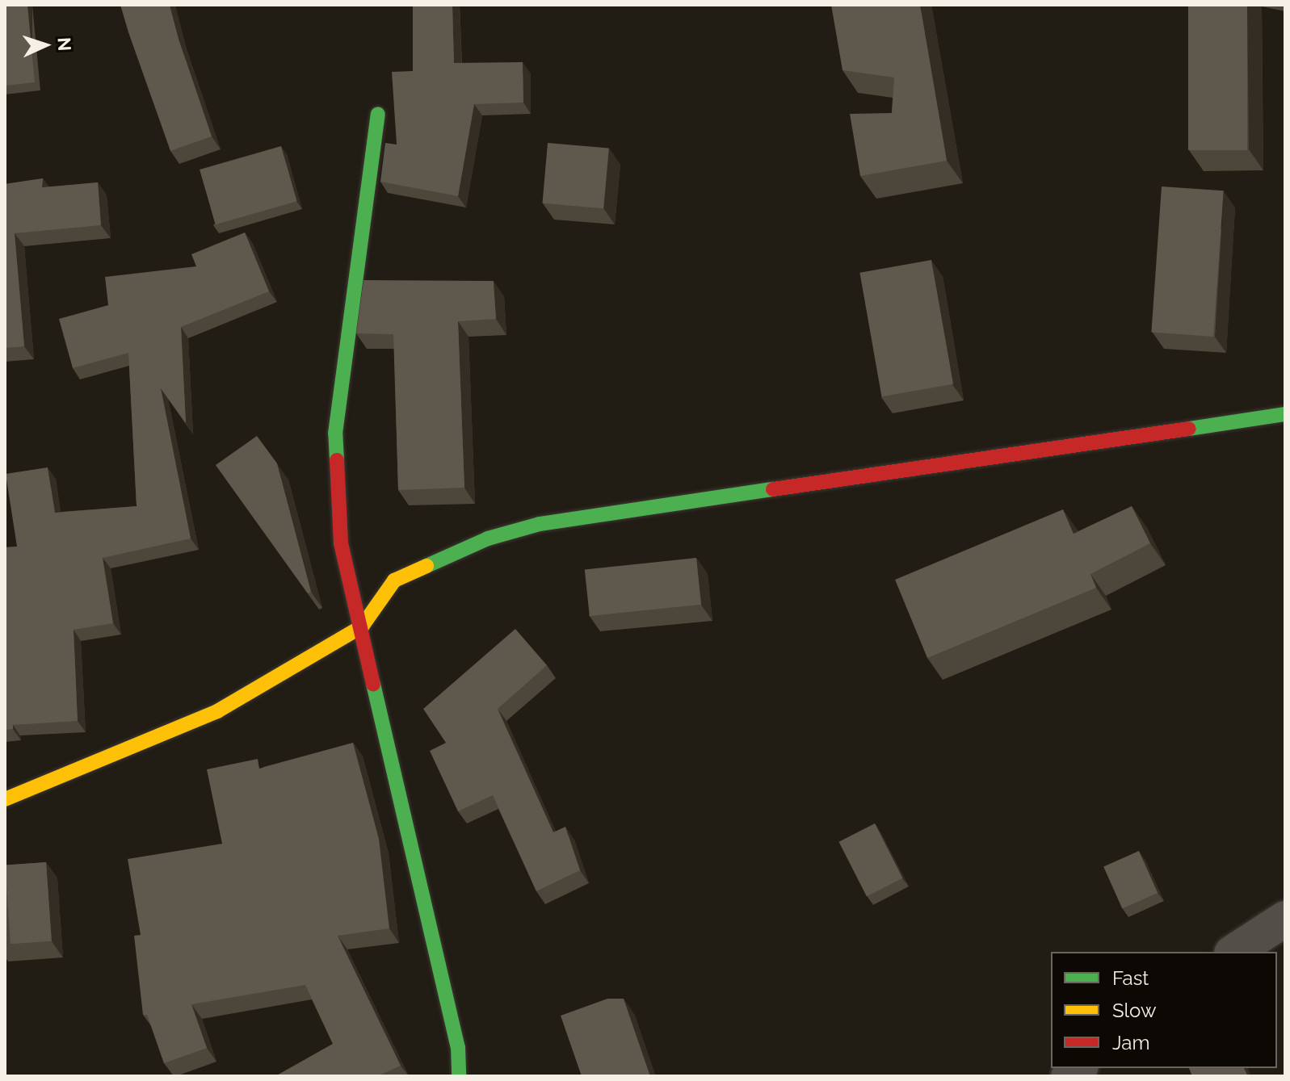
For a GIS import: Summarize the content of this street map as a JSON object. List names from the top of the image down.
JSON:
{
  "legend": ["Fast", "Slow", "Jam"],
  "north": "right"
}
